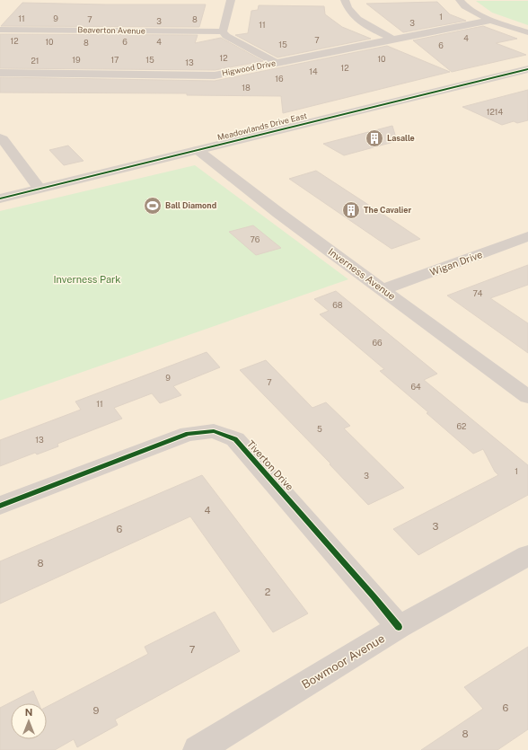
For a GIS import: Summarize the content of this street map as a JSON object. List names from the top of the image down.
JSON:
{
  "streets": {
    "street": [
      "Beaverton Avenue",
      "Higwood Drive",
      "Meadowlands Drive East",
      "Wigan Drive",
      "Inverness Avenue",
      "Tiverton Drive",
      "Bowmoor Avenue"
    ]
  },
  "crossings": [
    ["Meadowlands Drive East", "Inverness Avenue"],
    ["Wigan Drive", "Inverness Avenue"],
    ["Tiverton Drive", "Bowmoor Avenue"]
  ],
  "parks": ["Inverness Park"],
  "places": {
    "building": ["Lasalle", "The Cavalier"],
    "sports": ["Ball Diamond"]
  },
  "house_numbers": [
    "1",
    "11",
    "9",
    "7",
    "8",
    "3",
    "3",
    "11",
    "4",
    "7",
    "12",
    "10",
    "6",
    "4",
    "8",
    "15",
    "6",
    "12",
    "10",
    "19",
    "17",
    "15",
    "21",
    "13",
    "12",
    "14",
    "16",
    "18",
    "1214",
    "76",
    "74",
    "68",
    "66",
    "9",
    "7",
    "64",
    "11",
    "62",
    "5",
    "13",
    "1",
    "3",
    "4",
    "3",
    "6",
    "8",
    "2",
    "7",
    "6",
    "9",
    "8"
  ],
  "north": "top"
}
